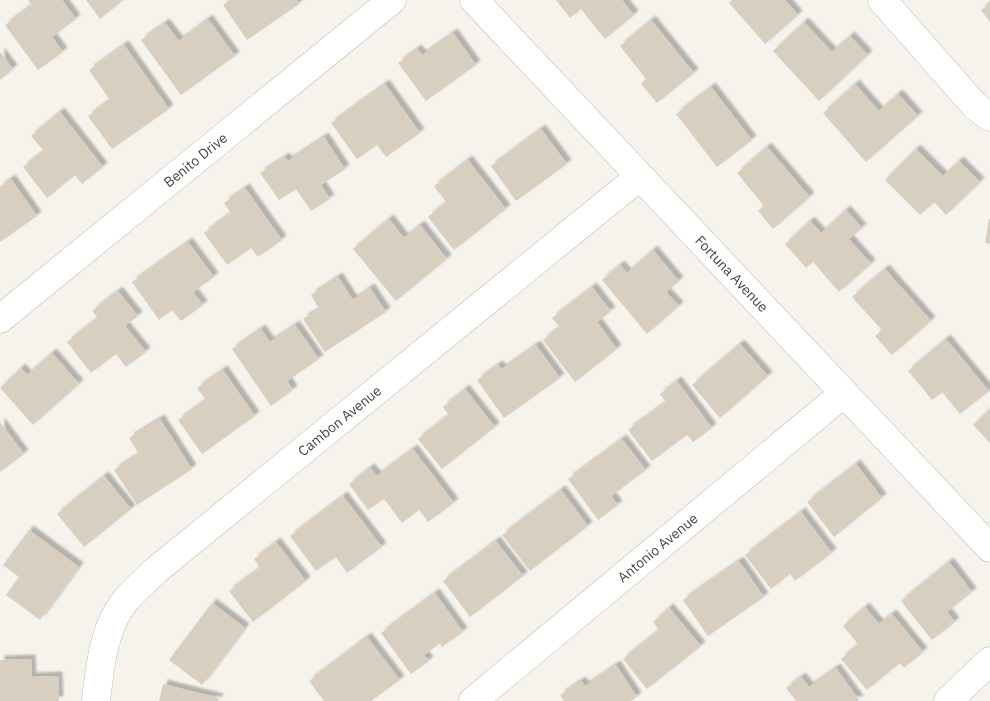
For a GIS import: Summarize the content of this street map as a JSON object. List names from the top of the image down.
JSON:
{
  "streets": {
    "street": [
      "Benito Drive",
      "Fortuna Avenue",
      "Cambon Avenue",
      "Antonio Avenue"
    ]
  },
  "crossings": [
    ["Fortuna Avenue", "Cambon Avenue"],
    ["Fortuna Avenue", "Antonio Avenue"]
  ]
}
